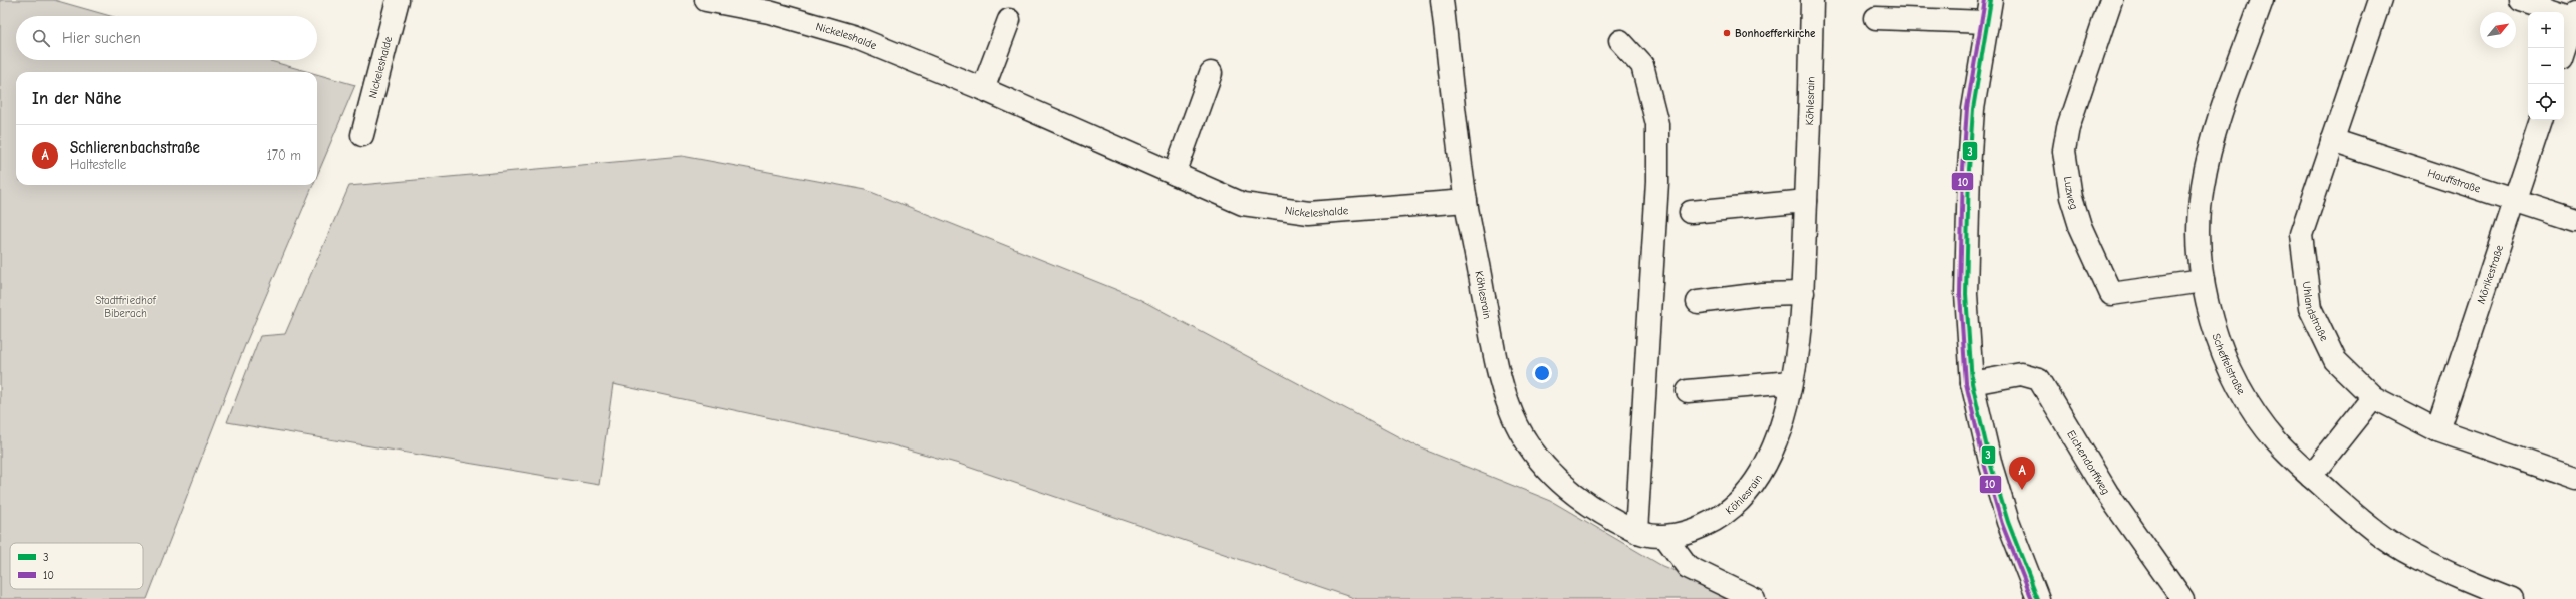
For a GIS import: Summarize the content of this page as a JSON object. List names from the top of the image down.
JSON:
{
  "streets": {
    "street": [
      "Nickeleshalde",
      "Köhlesrain",
      "Hauffstraße",
      "Luzweg",
      "Mörikestraße",
      "Uhlandstraße",
      "Scheffelstraße",
      "Eichendorffweg"
    ]
  },
  "crossings": [
    ["Nickeleshalde", "Köhlesrain"],
    ["Hauffstraße", "Mörikestraße"],
    ["Hauffstraße", "Uhlandstraße"],
    ["Luzweg", "Scheffelstraße"],
    ["Mörikestraße", "Uhlandstraße"]
  ],
  "parks": ["Stadtfriedhof Biberach"],
  "places": ["Bonhoefferkirche"],
  "lines": ["transit line 3", "transit line 10"],
  "legend": ["3", "10"],
  "north": "top right",
  "page": {
    "map_buttons": ["+", "−"],
    "search": "Hier suchen",
    "heading": "In der Nähe",
    "list": [
      {
        "mark": "A",
        "name": "Schlierenbachstraße",
        "note": "Haltestelle",
        "value": "170 m"
      }
    ],
    "pins": "A"
  }
}
